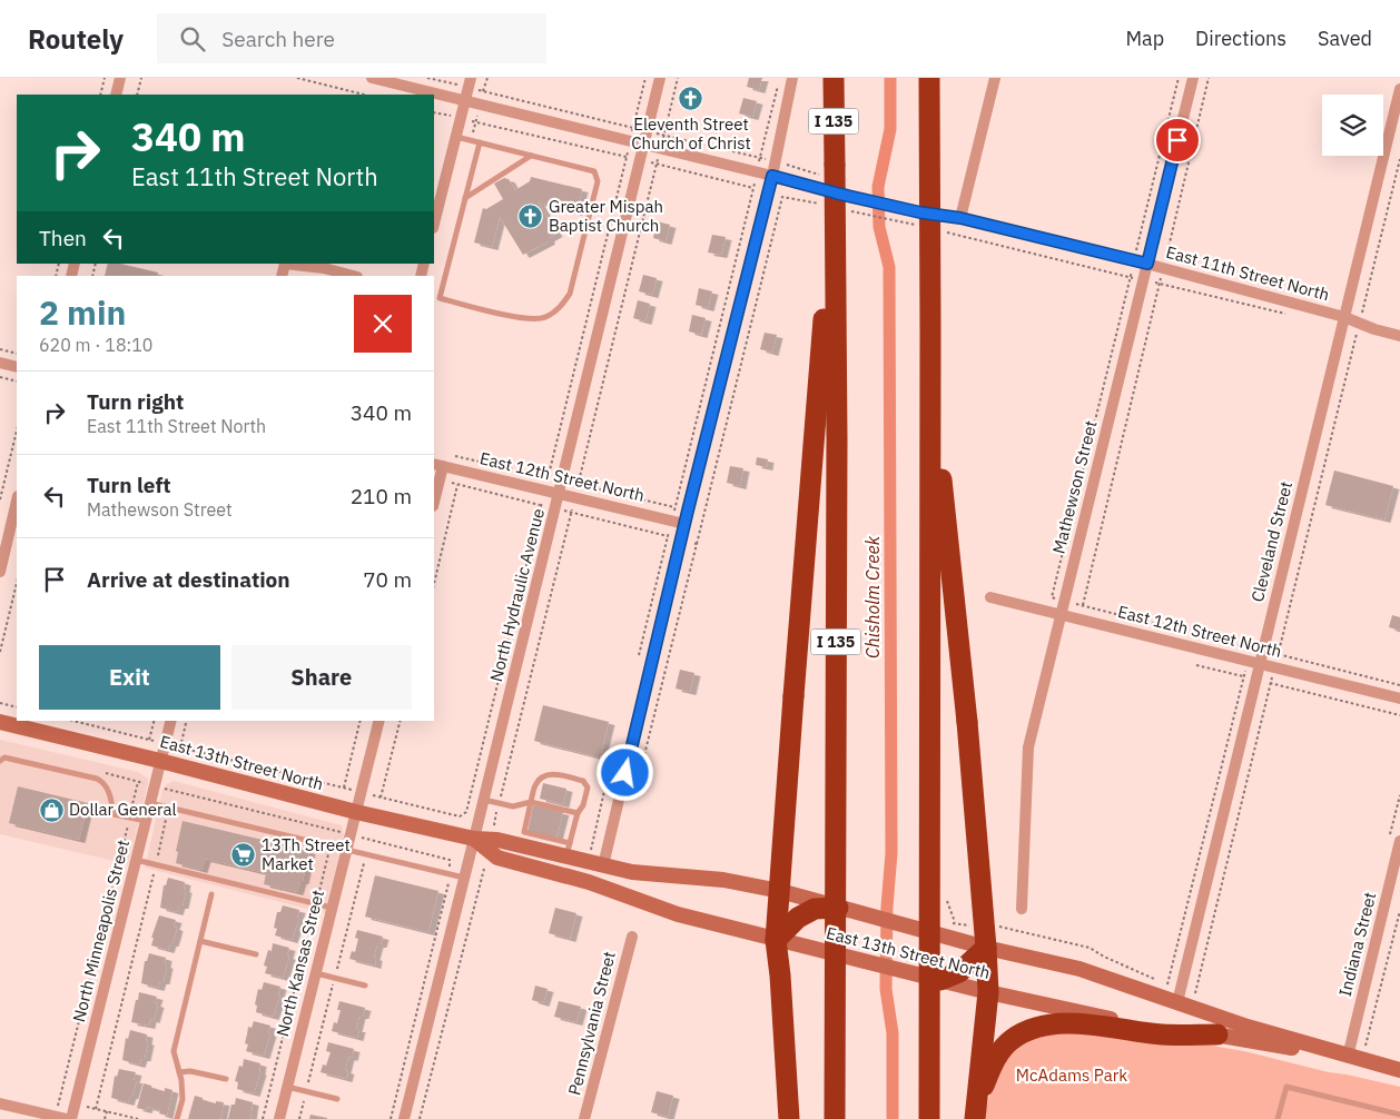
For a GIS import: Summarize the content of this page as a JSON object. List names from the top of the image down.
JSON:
{
  "streets": {
    "highway": ["I 135"],
    "main road": ["East 13th Street North"],
    "street": [
      "East 11th Street North",
      "East 12th Street North",
      "Mathewson Street",
      "Cleveland Street",
      "North Hydraulic Avenue",
      "North Minneapolis Street",
      "Indiana Street",
      "North Kansas Street",
      "Pennsylvania Street"
    ]
  },
  "crossings": [
    ["East 11th Street North", "Mathewson Street"],
    ["East 11th Street North", "Cleveland Street"],
    ["East 11th Street North", "North Hydraulic Avenue"],
    ["East 12th Street North", "Mathewson Street"],
    ["East 12th Street North", "Cleveland Street"],
    ["East 12th Street North", "North Hydraulic Avenue"],
    ["Cleveland Street", "East 13th Street North"],
    ["North Hydraulic Avenue", "East 13th Street North"],
    ["East 13th Street North", "North Minneapolis Street"],
    ["East 13th Street North", "Indiana Street"],
    ["East 13th Street North", "North Kansas Street"]
  ],
  "water": ["Chisholm Creek"],
  "parks": ["McAdams Park"],
  "places": {
    "church": ["Eleventh Street Church of Christ", "Greater Mispah Baptist Church"],
    "shop": ["Dollar General"],
    "supermarket": ["13Th Street Market"]
  },
  "page": {
    "header": "Routely",
    "search": "Search here",
    "nav": ["Map", "Directions", "Saved"],
    "turn": ["340 m", "East 11th Street North"],
    "then": "Then",
    "heading": ["2 min", "620 m · 18:10"],
    "list": [
      {
        "name": "Turn right",
        "note": "East 11th Street North",
        "value": "340 m"
      },
      {
        "name": "Turn left",
        "note": "Mathewson Street",
        "value": "210 m"
      },
      {
        "name": "Arrive at destination",
        "value": "70 m"
      }
    ],
    "buttons": ["Exit", "Share"]
  }
}
